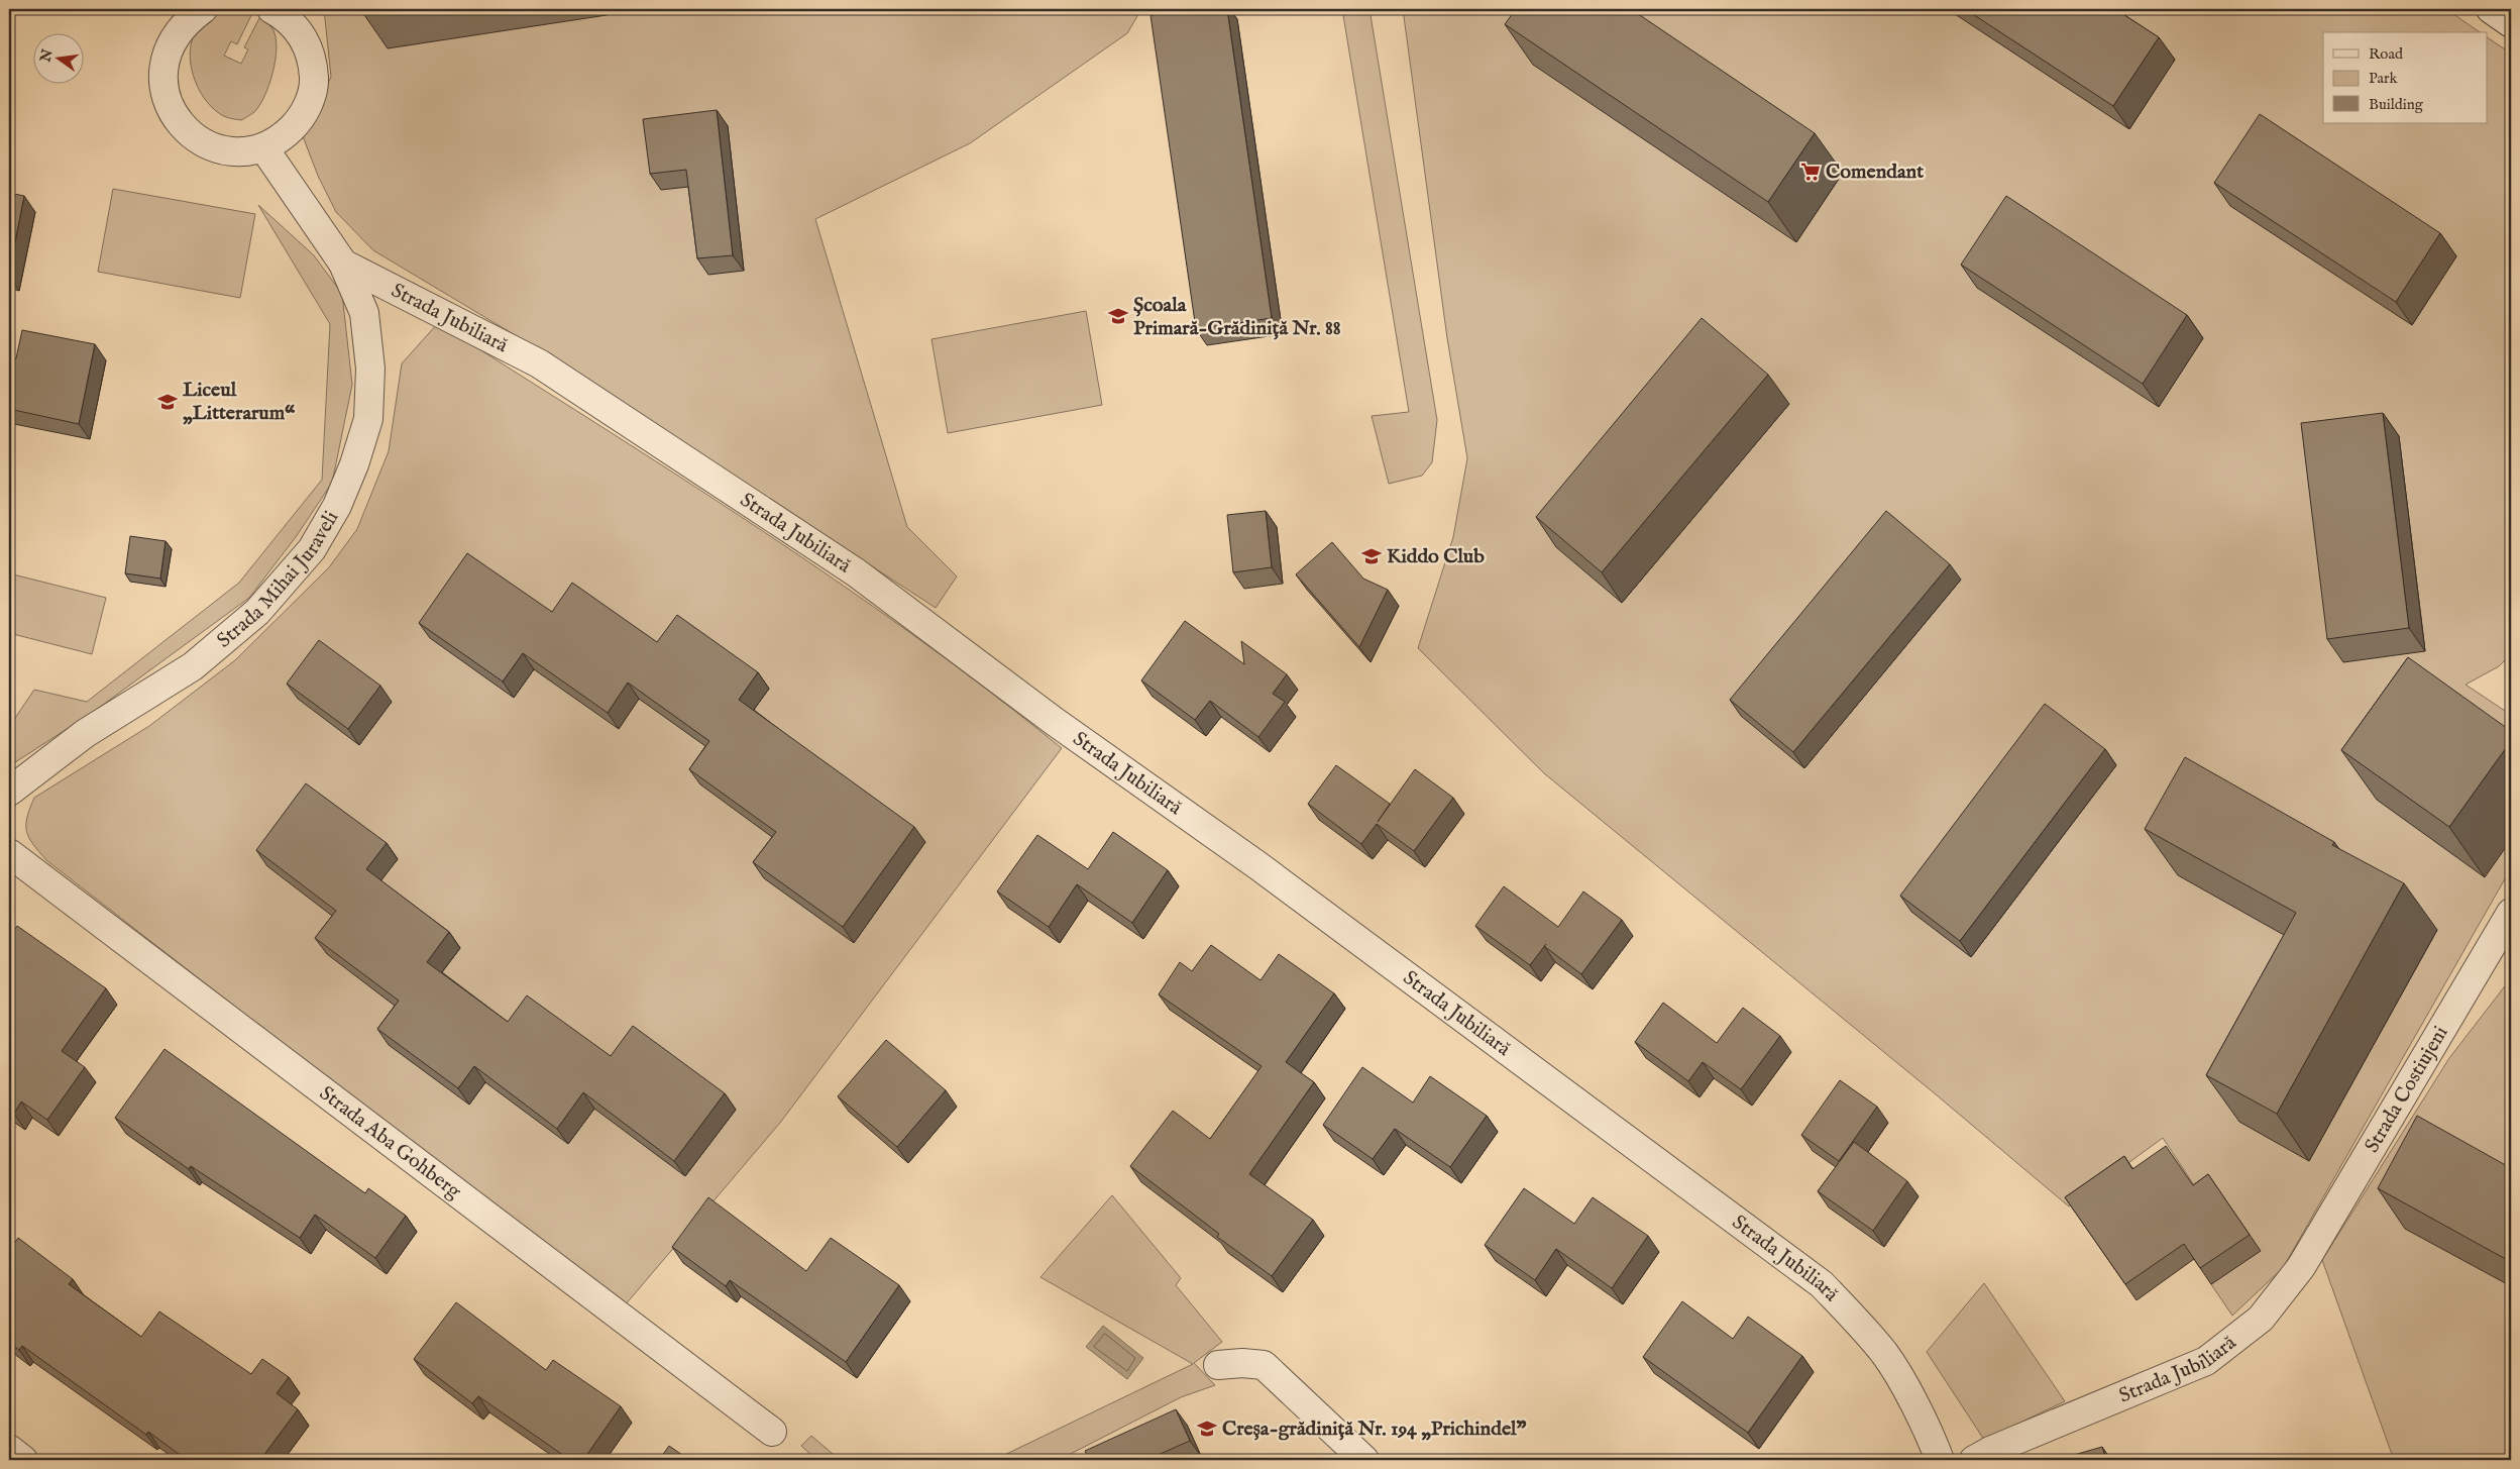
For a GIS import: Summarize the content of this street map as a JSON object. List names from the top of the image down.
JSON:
{
  "streets": {
    "street": [
      "Strada Jubiliară",
      "Strada Mihai Juraveli",
      "Strada Costiujeni",
      "Strada Aba Gohberg"
    ]
  },
  "crossings": [
    ["Strada Jubiliară", "Strada Mihai Juraveli"],
    ["Strada Jubiliară", "Strada Costiujeni"]
  ],
  "places": {
    "supermarket": ["Comendant"],
    "school or university": [
      "Școala Primară-Grădiniță Nr. 88",
      "Liceul „Litterarum“",
      "Kiddo Club",
      "Creșa-grădiniță Nr. 194 „Prichindel”"
    ]
  },
  "legend": ["Road", "Park", "Building"],
  "north": "left"
}
